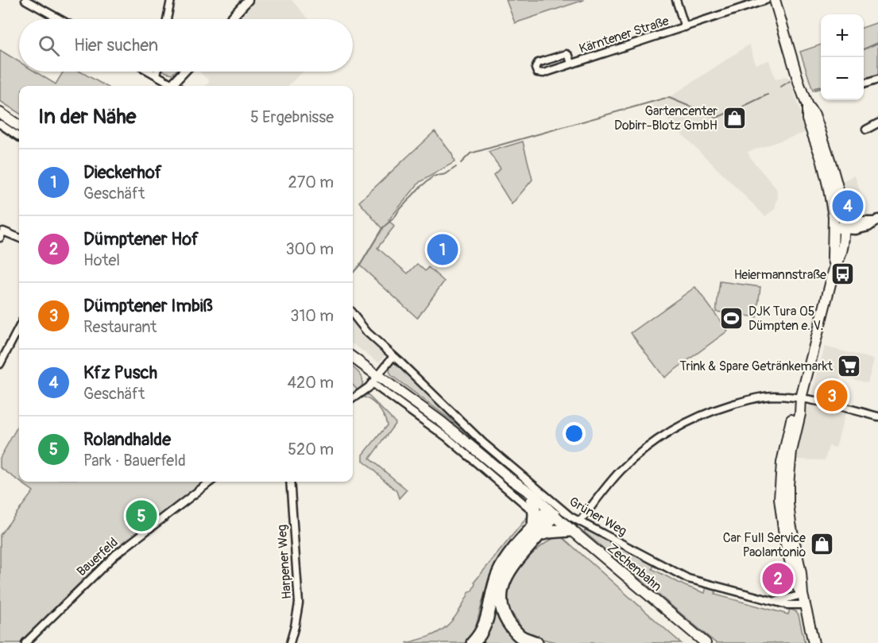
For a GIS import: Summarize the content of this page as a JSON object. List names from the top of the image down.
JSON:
{
  "streets": {
    "main road": ["Zechenbahn"],
    "street": [
      "Kärntener Straße",
      "Grüner Weg",
      "Bauerfeld",
      "Harpener Weg"
    ]
  },
  "crossings": [
    ["Grüner Weg", "Zechenbahn"]
  ],
  "places": {
    "shop": ["Gartencenter Dobirr-Blotz GmbH", "Car Full Service Paolantonio"],
    "bus stop": ["Heiermannstraße"],
    "sports": ["DJK Tura 05 Dümpten e. V."],
    "supermarket": ["Trink & Spare Getränkemarkt"]
  },
  "page": {
    "map_buttons": ["+", "−"],
    "search": "Hier suchen",
    "heading": ["In der Nähe", "5 Ergebnisse"],
    "list": [
      {
        "mark": "1",
        "name": "Dieckerhof",
        "note": "Geschäft",
        "value": "270 m"
      },
      {
        "mark": "2",
        "name": "Dümptener Hof",
        "note": "Hotel",
        "value": "300 m"
      },
      {
        "mark": "3",
        "name": "Dümptener Imbiß",
        "note": "Restaurant",
        "value": "310 m"
      },
      {
        "mark": "4",
        "name": "Kfz Pusch",
        "note": "Geschäft",
        "value": "420 m"
      },
      {
        "mark": "5",
        "name": "Rolandhalde",
        "note": "Park · Bauerfeld",
        "value": "520 m"
      }
    ],
    "pins": [
      "4",
      "1",
      "3",
      "5",
      "2"
    ]
  }
}
